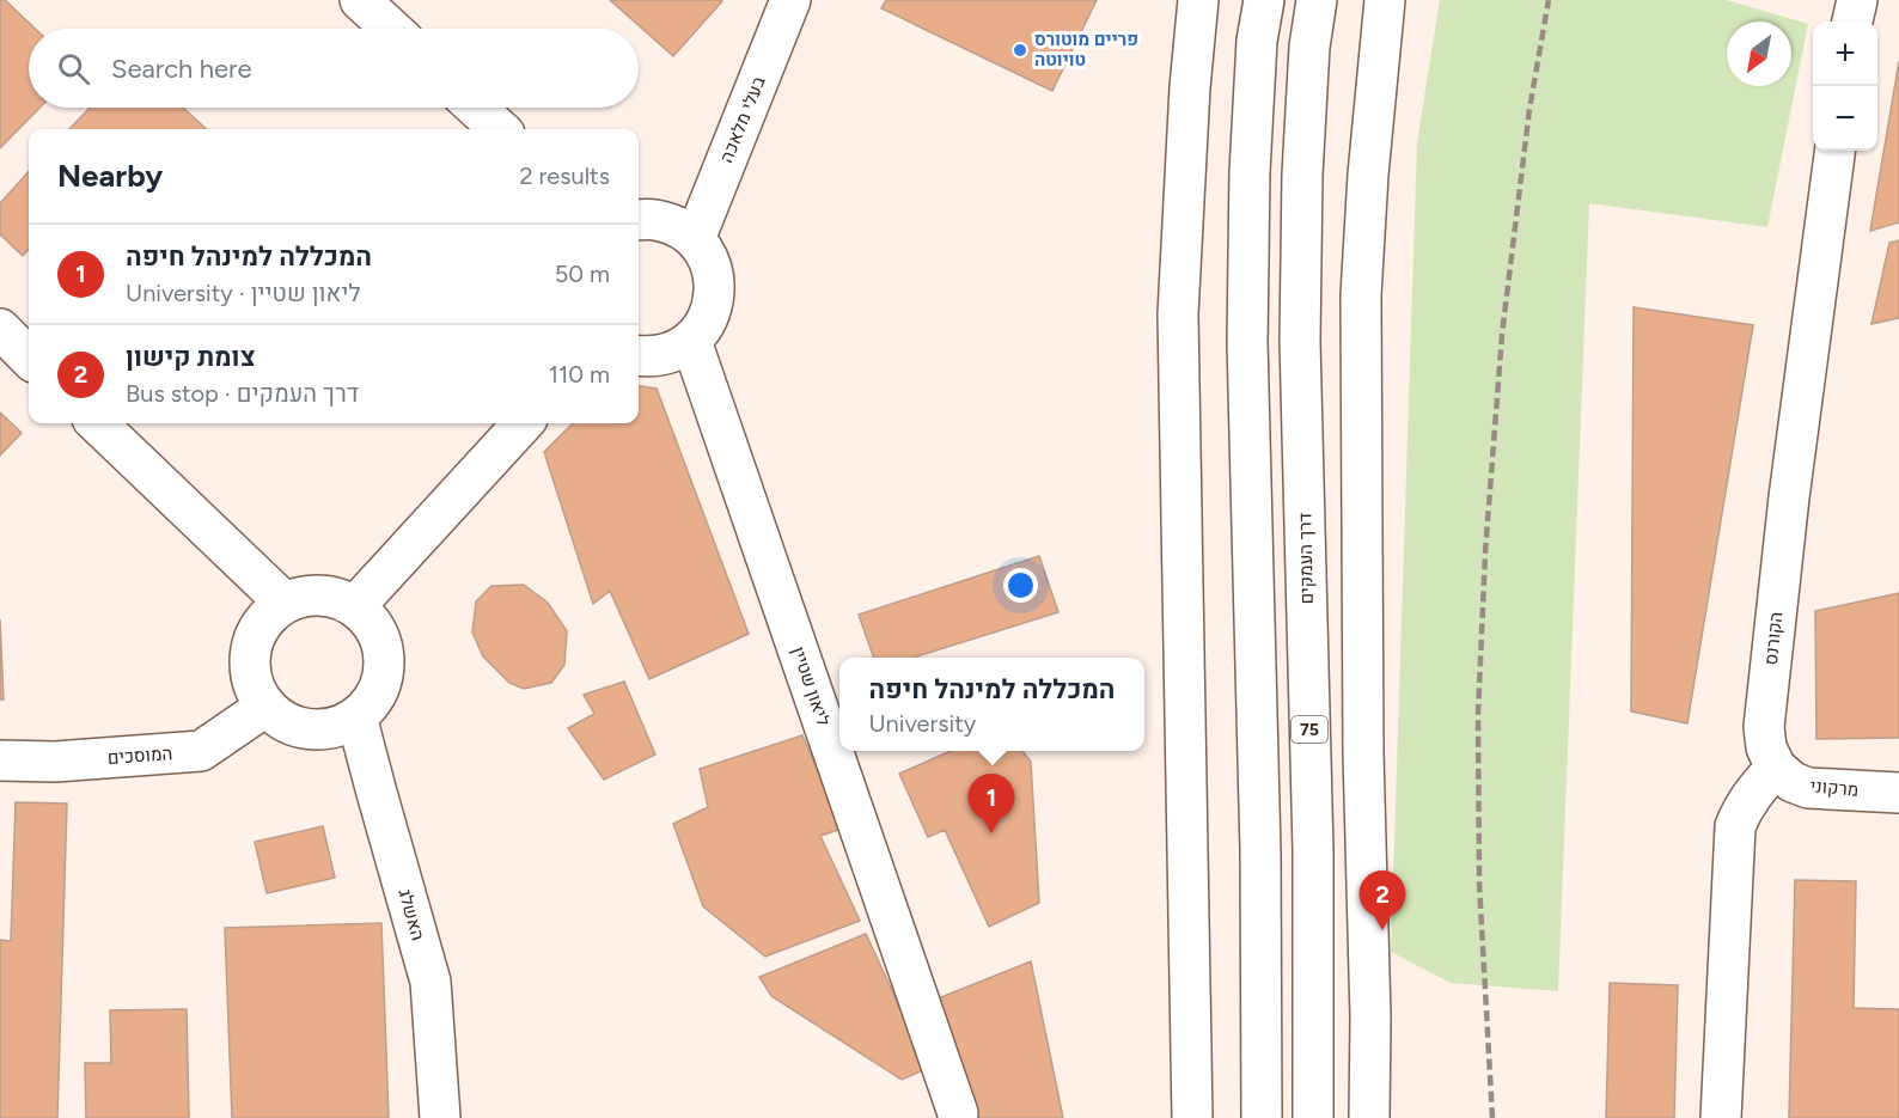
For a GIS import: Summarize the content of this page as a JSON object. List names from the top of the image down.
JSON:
{
  "streets": {
    "main road": [
      "בעלי מלאכה",
      "דרך העמקים",
      "הקורנס",
      "ליאון שטיין",
      "75",
      "המוסכים",
      "מרקוני",
      "האשלג"
    ]
  },
  "crossings": [
    ["הקורנס", "מרקוני"],
    ["המוסכים", "האשלג"]
  ],
  "places": ["פריים מוטורס טויוטה"],
  "north": "bottom left",
  "page": {
    "map_buttons": ["+", "−"],
    "search": "Search here",
    "heading": ["Nearby", "2 results"],
    "list": [
      {
        "mark": "1",
        "name": "המכללה למינהל חיפה",
        "note": "University · ליאון שטיין",
        "value": "50 m"
      },
      {
        "mark": "2",
        "name": "צומת קישון",
        "note": "Bus stop · דרך העמקים",
        "value": "110 m"
      }
    ],
    "popup": ["המכללה למינהל חיפה", "University"],
    "pins": ["1", "2"]
  }
}
